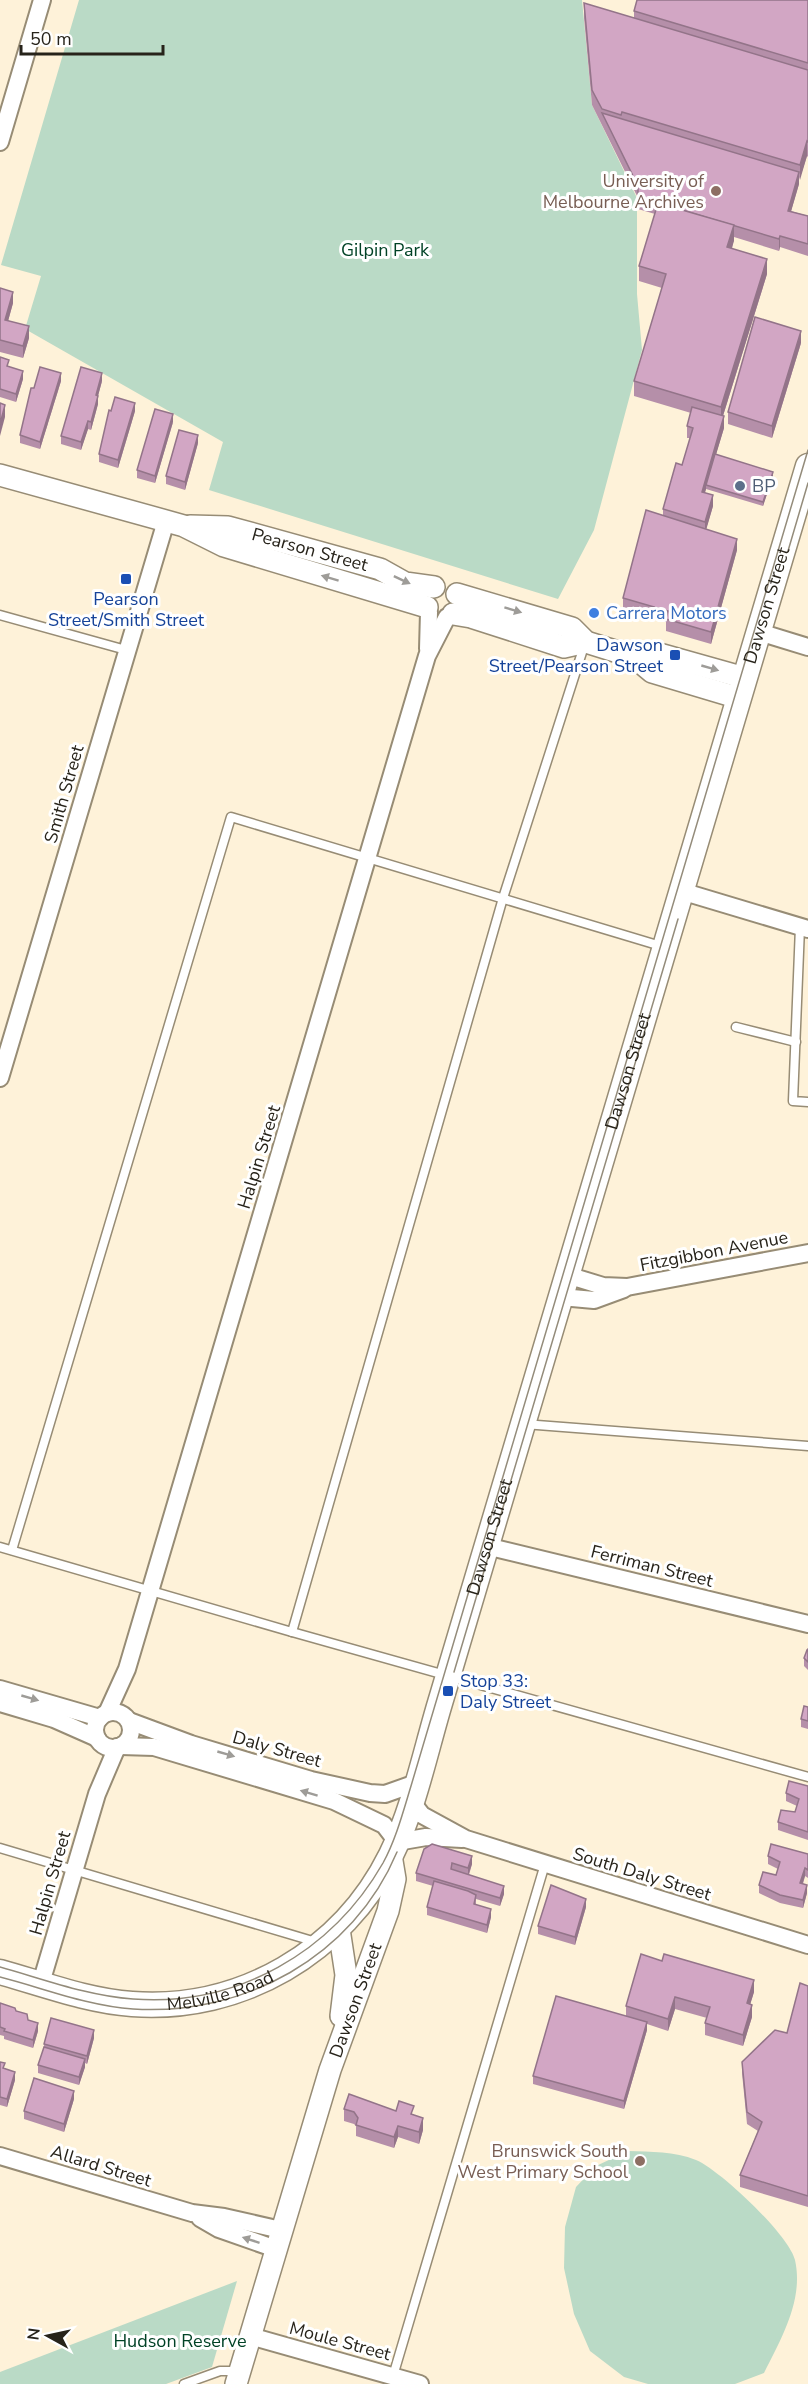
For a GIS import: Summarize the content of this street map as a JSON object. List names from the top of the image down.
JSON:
{
  "streets": {
    "main road": ["Dawson Street", "Melville Road"],
    "street": [
      "Pearson Street",
      "Smith Street",
      "Halpin Street",
      "Fitzgibbon Avenue",
      "Ferriman Street",
      "Daly Street",
      "South Daly Street",
      "Allard Street",
      "Moule Street"
    ]
  },
  "crossings": [
    ["Pearson Street", "Dawson Street"],
    ["Pearson Street", "Smith Street"],
    ["Pearson Street", "Halpin Street"],
    ["Dawson Street", "Fitzgibbon Avenue"],
    ["Dawson Street", "Ferriman Street"],
    ["Dawson Street", "Daly Street"],
    ["Dawson Street", "South Daly Street"],
    ["Dawson Street", "Melville Road"],
    ["Dawson Street", "Allard Street"],
    ["Dawson Street", "Moule Street"],
    ["Halpin Street", "Daly Street"],
    ["Halpin Street", "Melville Road"],
    ["Daly Street", "South Daly Street"],
    ["Daly Street", "Melville Road"],
    ["South Daly Street", "Melville Road"]
  ],
  "parks": ["Gilpin Park", "Hudson Reserve"],
  "places": {
    "other": [
      "University of Melbourne Archives",
      "BP",
      "Carrera Motors",
      "Brunswick South West Primary School"
    ],
    "transit": ["Pearson Street/Smith Street", "Dawson Street/Pearson Street", "Stop 33: Daly Street"]
  },
  "scale_bar": "50 m",
  "north": "left"
}
